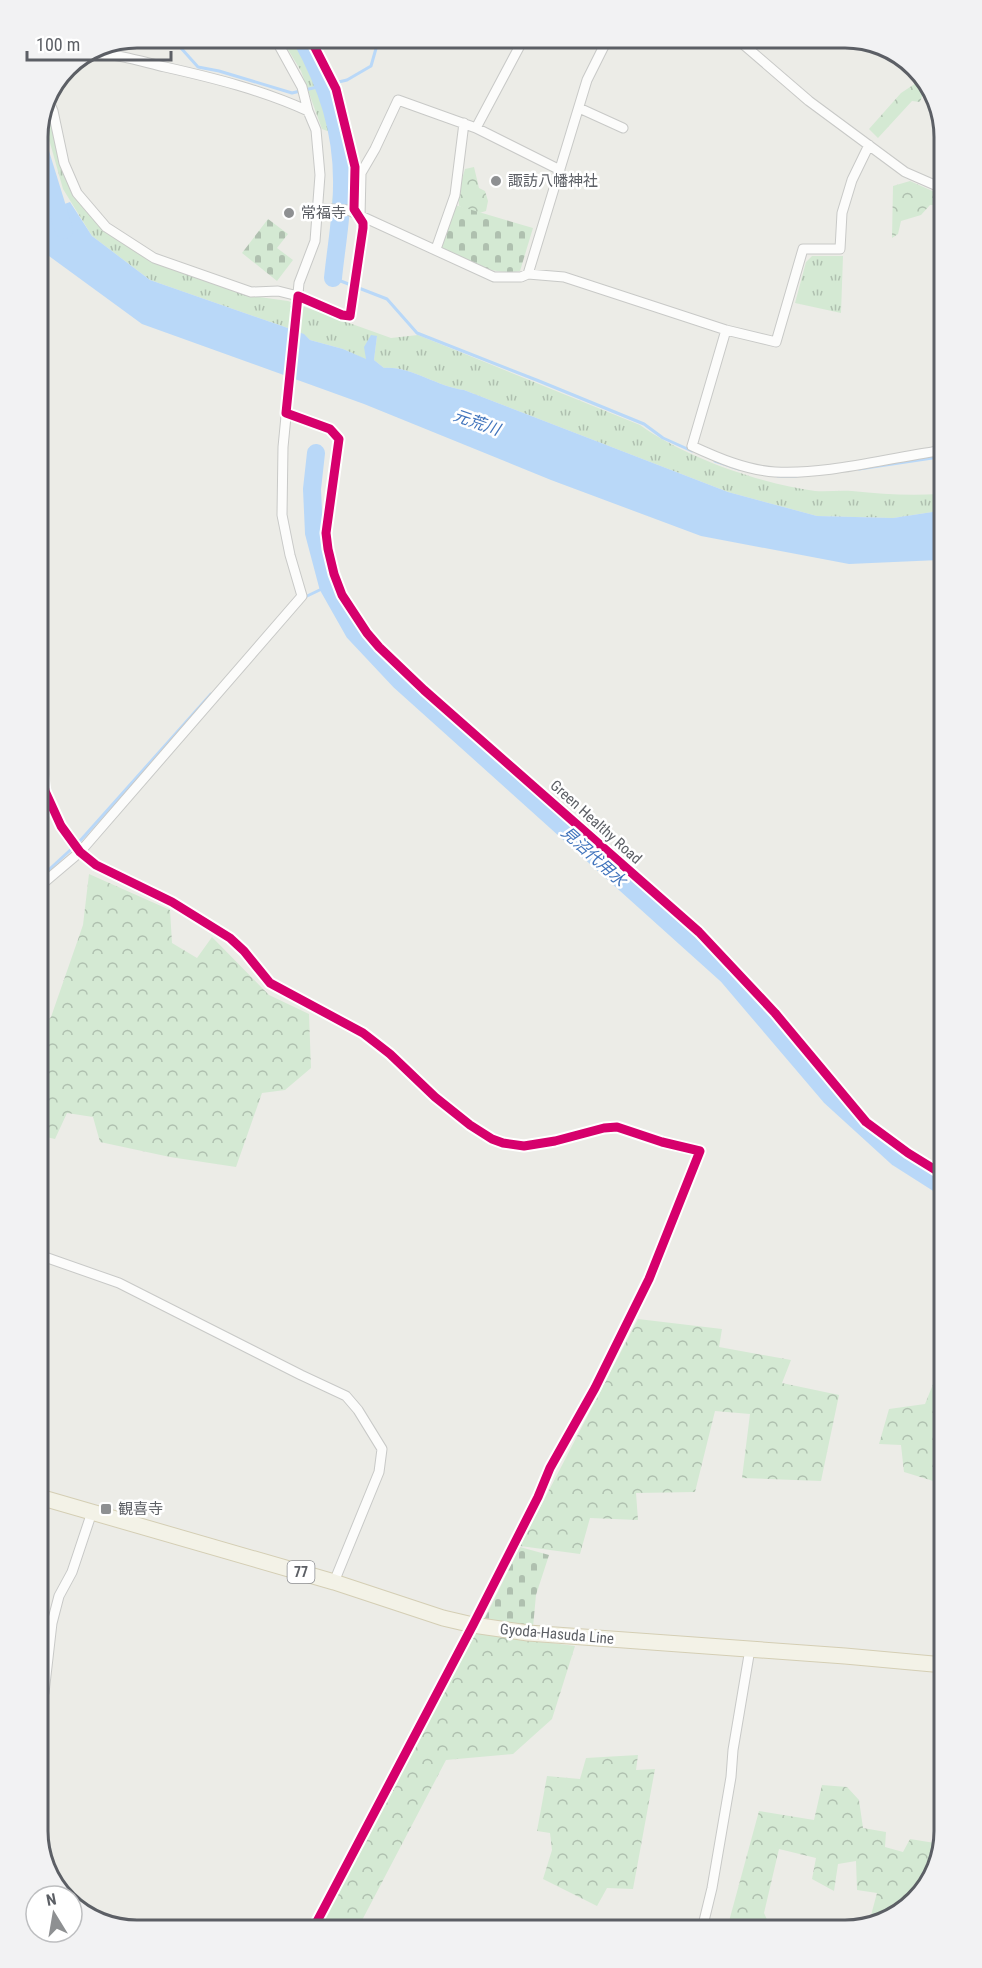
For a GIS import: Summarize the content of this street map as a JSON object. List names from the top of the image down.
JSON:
{
  "streets": {
    "main road": ["77", "Gyoda-Hasuda Line"],
    "cycle path": ["Green Healthy Road"]
  },
  "water": ["元荒川", "見沼代用水"],
  "places": {
    "other": ["諏訪八幡神社", "常福寺"],
    "transit": ["観喜寺"]
  },
  "scale_bar": "100 m",
  "north": "top"
}
